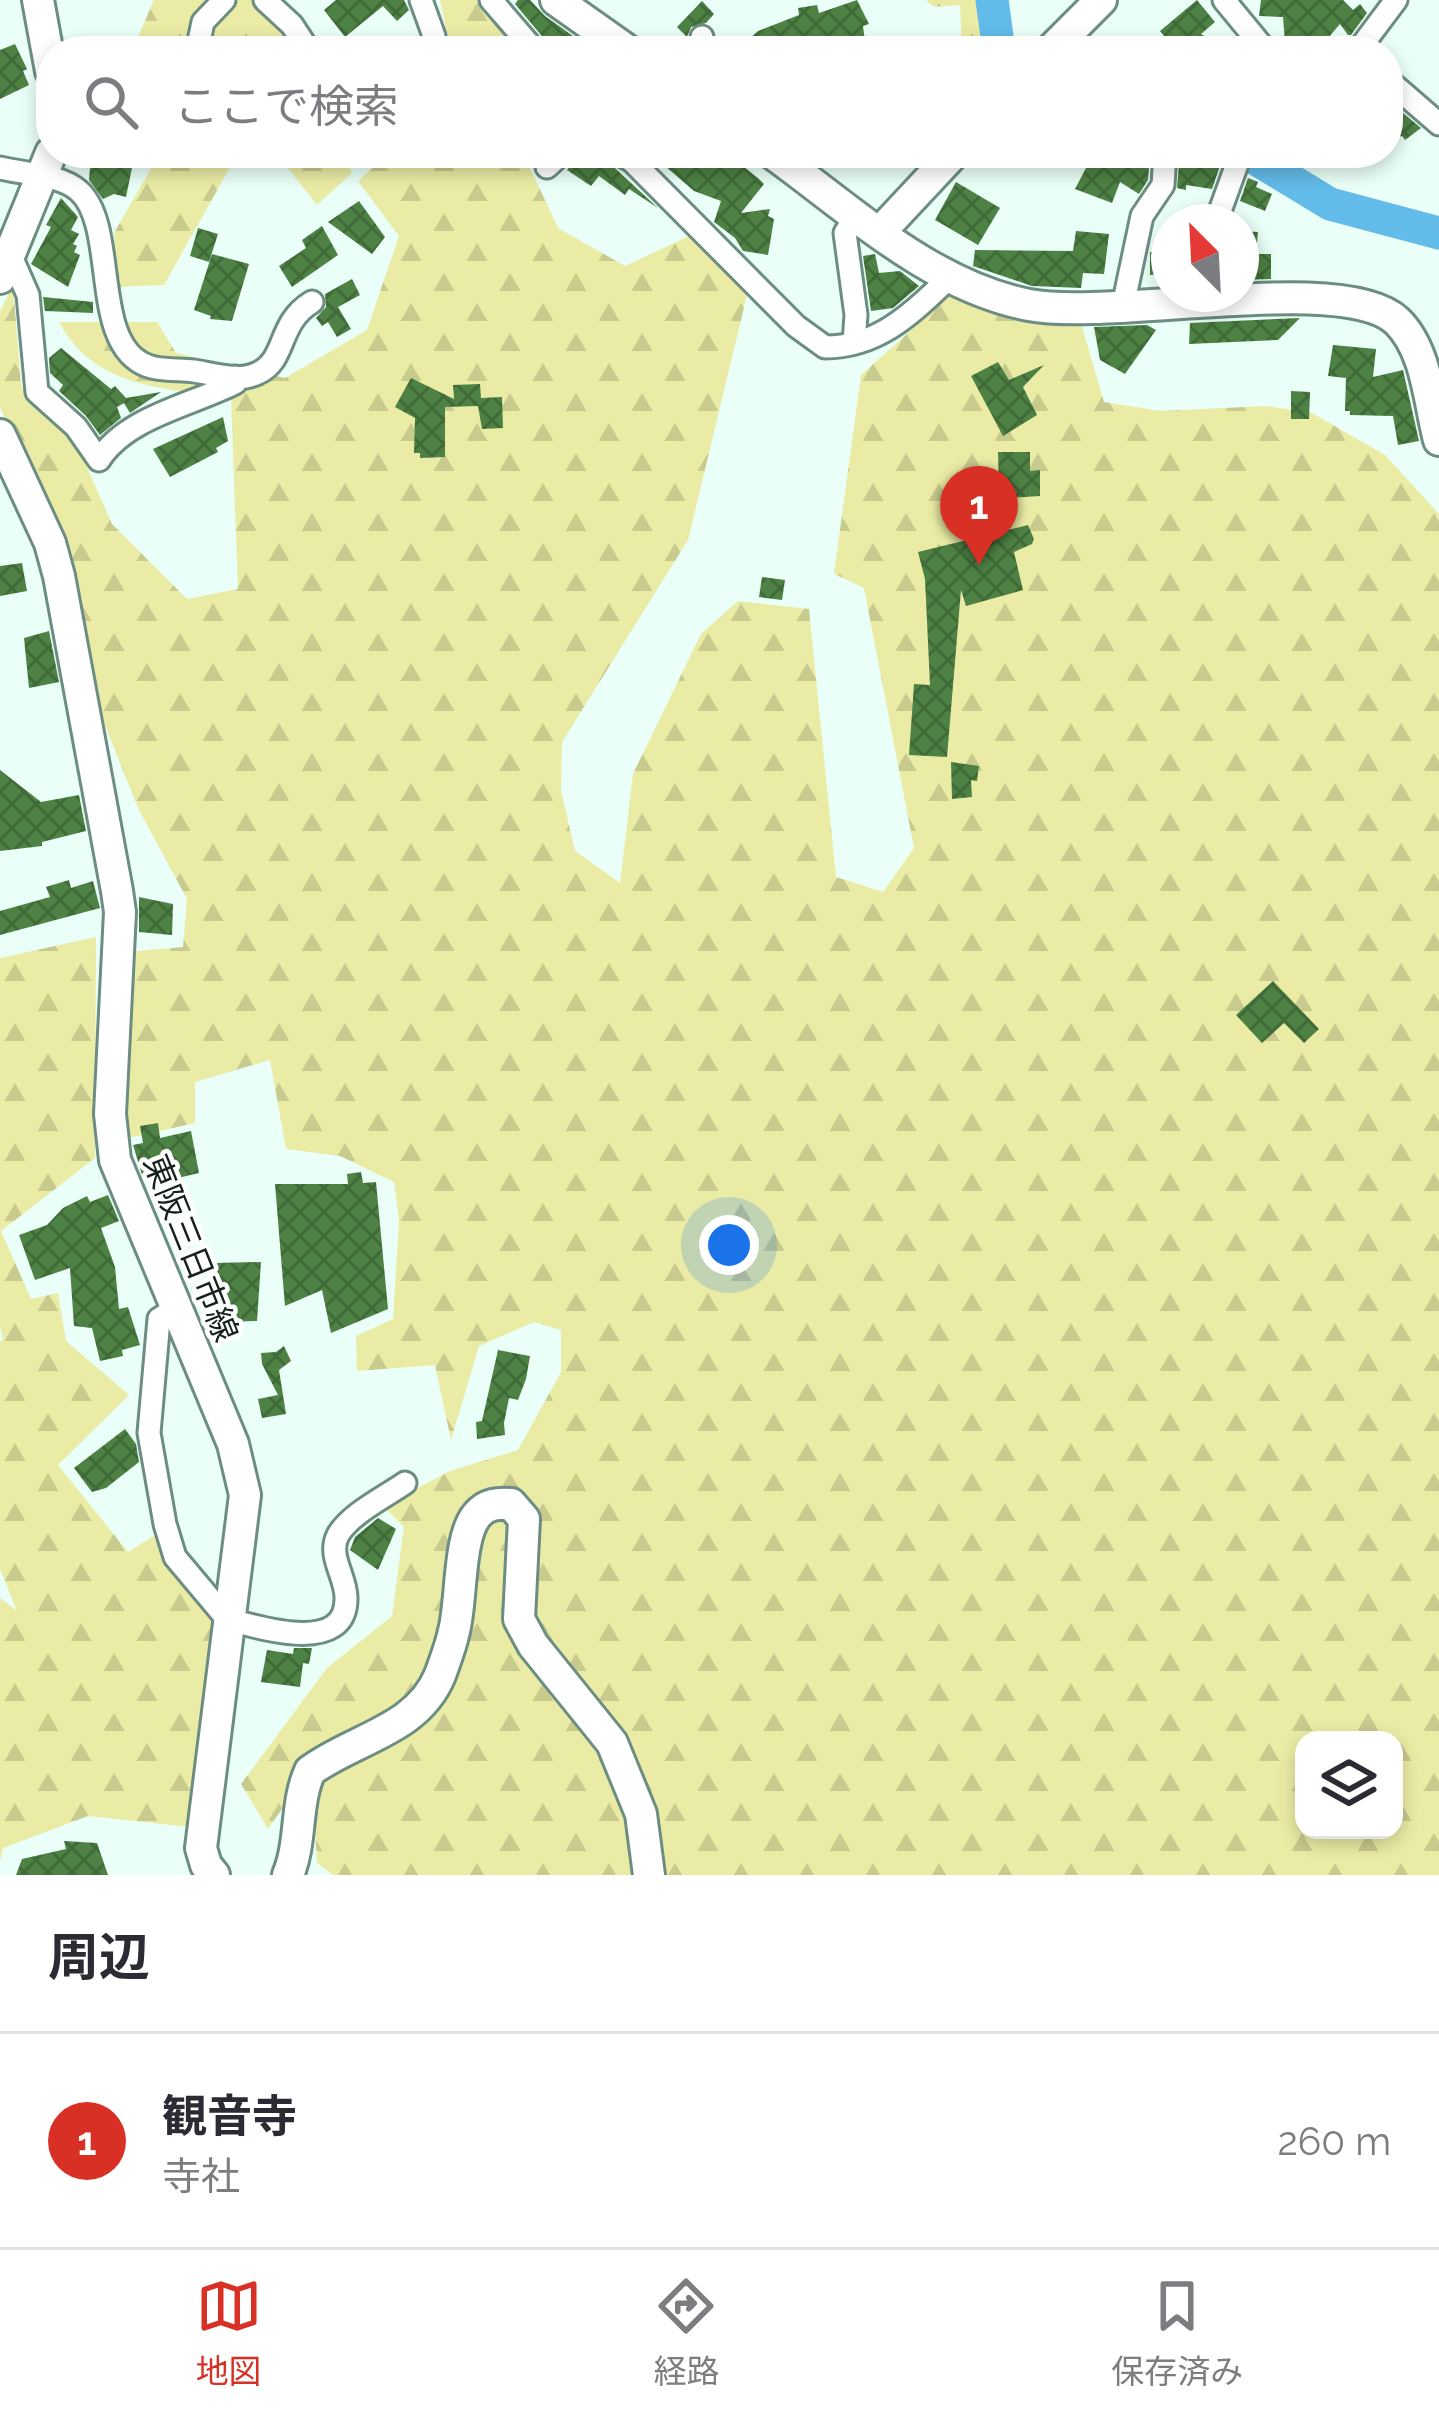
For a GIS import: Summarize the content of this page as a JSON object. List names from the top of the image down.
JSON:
{
  "streets": {
    "main road": ["東阪三日市線"]
  },
  "north": "top left",
  "page": {
    "search": "ここで検索",
    "pins": "1",
    "heading": "周辺",
    "list": [
      {
        "mark": "1",
        "name": "観音寺",
        "note": "寺社",
        "value": "260 m"
      }
    ],
    "nav": ["地図", "経路", "保存済み"]
  }
}
